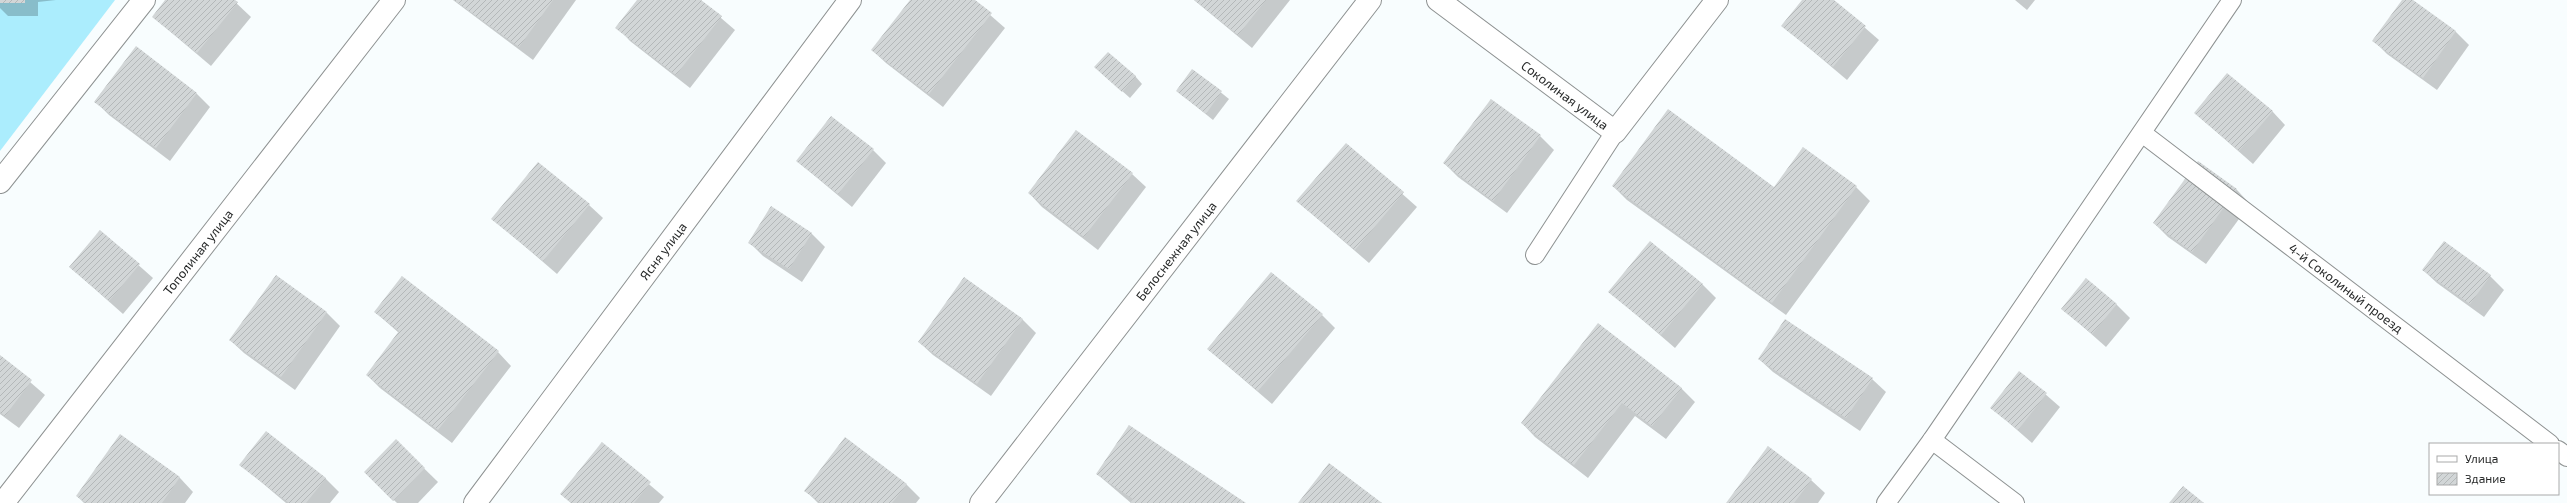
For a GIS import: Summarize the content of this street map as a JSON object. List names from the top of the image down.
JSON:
{
  "streets": {
    "street": [
      "Соколиная улица",
      "Ясня улица",
      "Белоснежная улица",
      "Тополиная улица"
    ],
    "lane": ["4-й Соколиный проезд"]
  },
  "legend": ["Улица", "Здание"]
}
